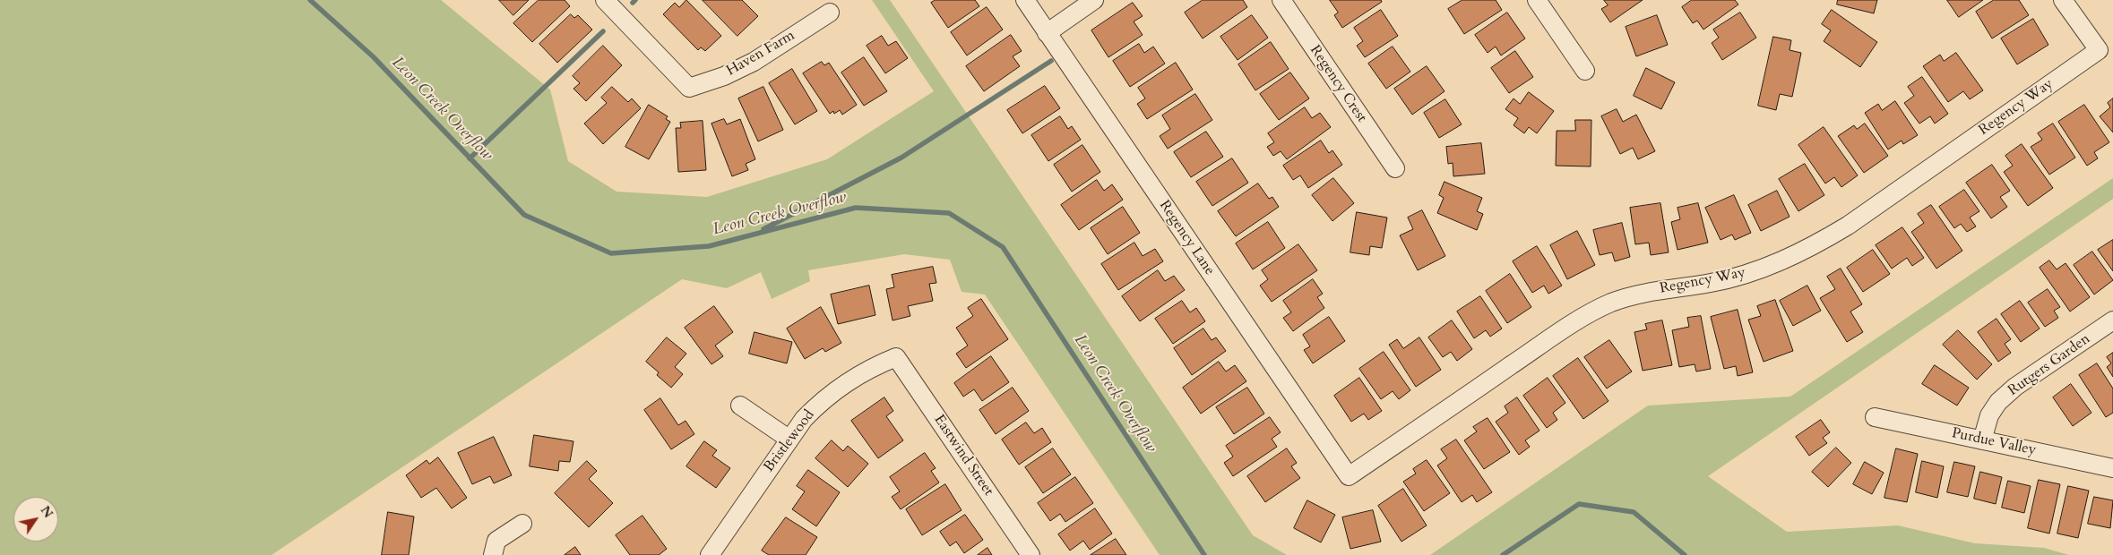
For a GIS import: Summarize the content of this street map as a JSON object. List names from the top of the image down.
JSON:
{
  "streets": {
    "street": [
      "Haven Farm",
      "Regency Crest",
      "Regency Way",
      "Regency Lane",
      "Rutgers Garden",
      "Bristlewood",
      "Purdue Valley",
      "Eastwind Street"
    ]
  },
  "crossings": [
    ["Regency Way", "Regency Lane"],
    ["Rutgers Garden", "Purdue Valley"],
    ["Bristlewood", "Eastwind Street"]
  ],
  "water": ["Leon Creek Overflow"],
  "north": "top right"
}
